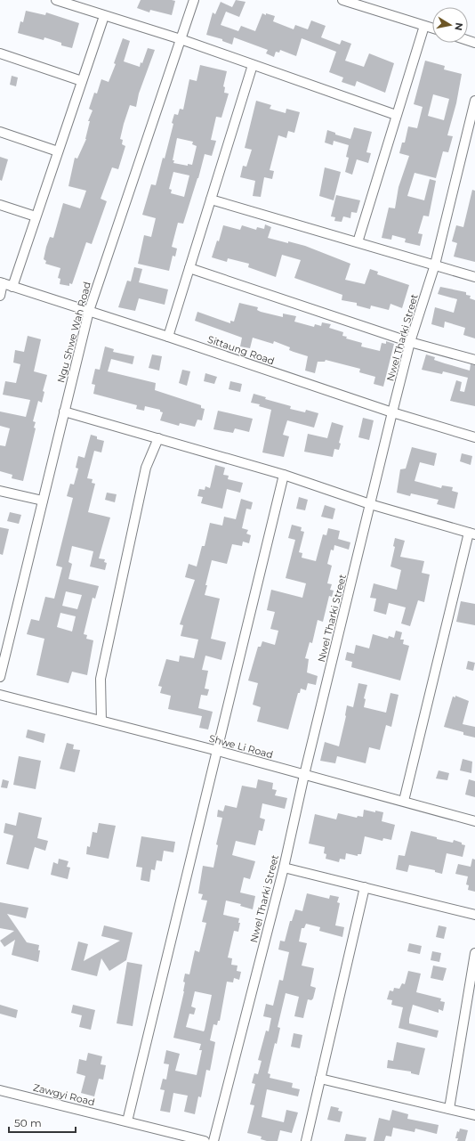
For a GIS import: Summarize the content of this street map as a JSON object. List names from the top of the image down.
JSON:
{
  "streets": {
    "street": [
      "Ngu Shwe Wah Road",
      "Nwel Tharki Street",
      "Sittaung Road",
      "Shwe Li Road",
      "Zawgyi Road"
    ]
  },
  "crossings": [
    ["Ngu Shwe Wah Road", "Sittaung Road"],
    ["Nwel Tharki Street", "Sittaung Road"],
    ["Nwel Tharki Street", "Shwe Li Road"]
  ],
  "scale_bar": "50 m",
  "north": "right"
}
